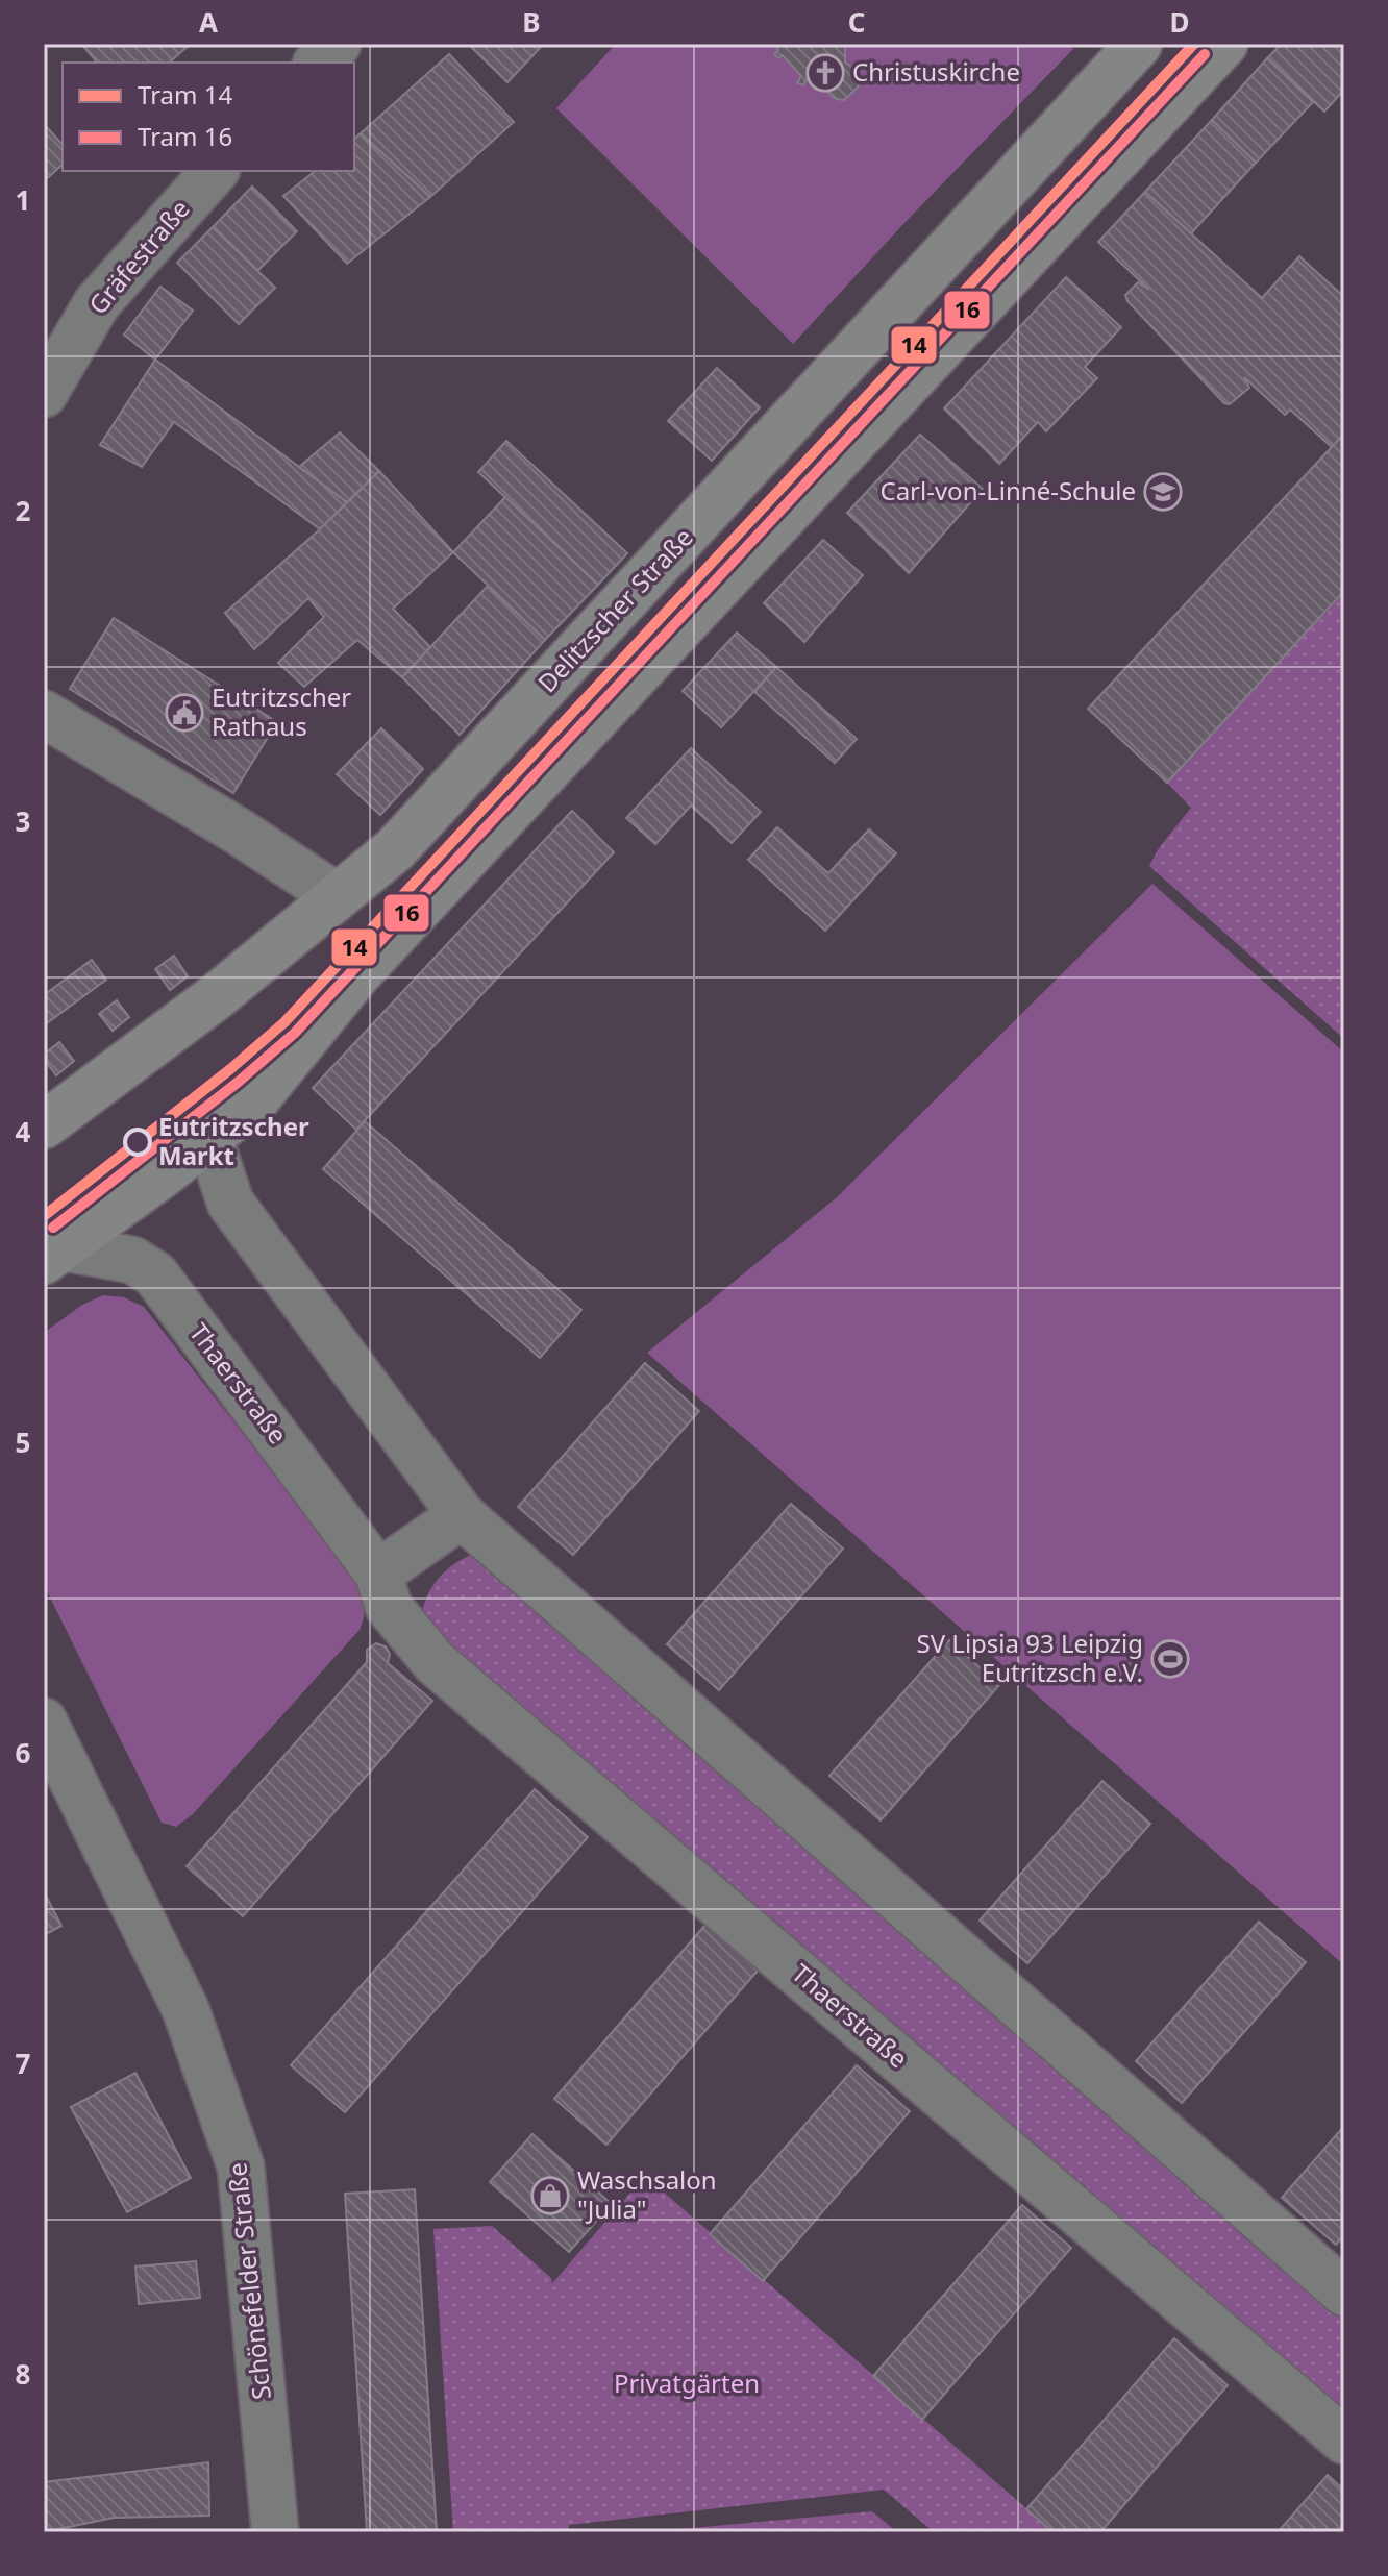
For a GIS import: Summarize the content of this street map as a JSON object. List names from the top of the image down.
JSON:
{
  "streets": {
    "main road": ["Delitzscher Straße"],
    "street": ["Gräfestraße", "Thaerstraße", "Schönefelder Straße"]
  },
  "parks": ["Privatgärten"],
  "places": {
    "church": ["Christuskirche"],
    "school or university": ["Carl-von-Linné-Schule"],
    "public building": ["Eutritzscher Rathaus"],
    "other": ["Eutritzscher Markt"],
    "sports": ["SV Lipsia 93 Leipzig Eutritzsch e.V."],
    "shop": ["Waschsalon \"Julia\""]
  },
  "lines": ["tram line 14", "tram line 16"],
  "legend": ["Tram 14", "Tram 16"],
  "grid": {
    "columns": [
      "A",
      "B",
      "C",
      "D"
    ],
    "rows": [
      "1",
      "2",
      "3",
      "4",
      "5",
      "6",
      "7",
      "8"
    ]
  }
}
